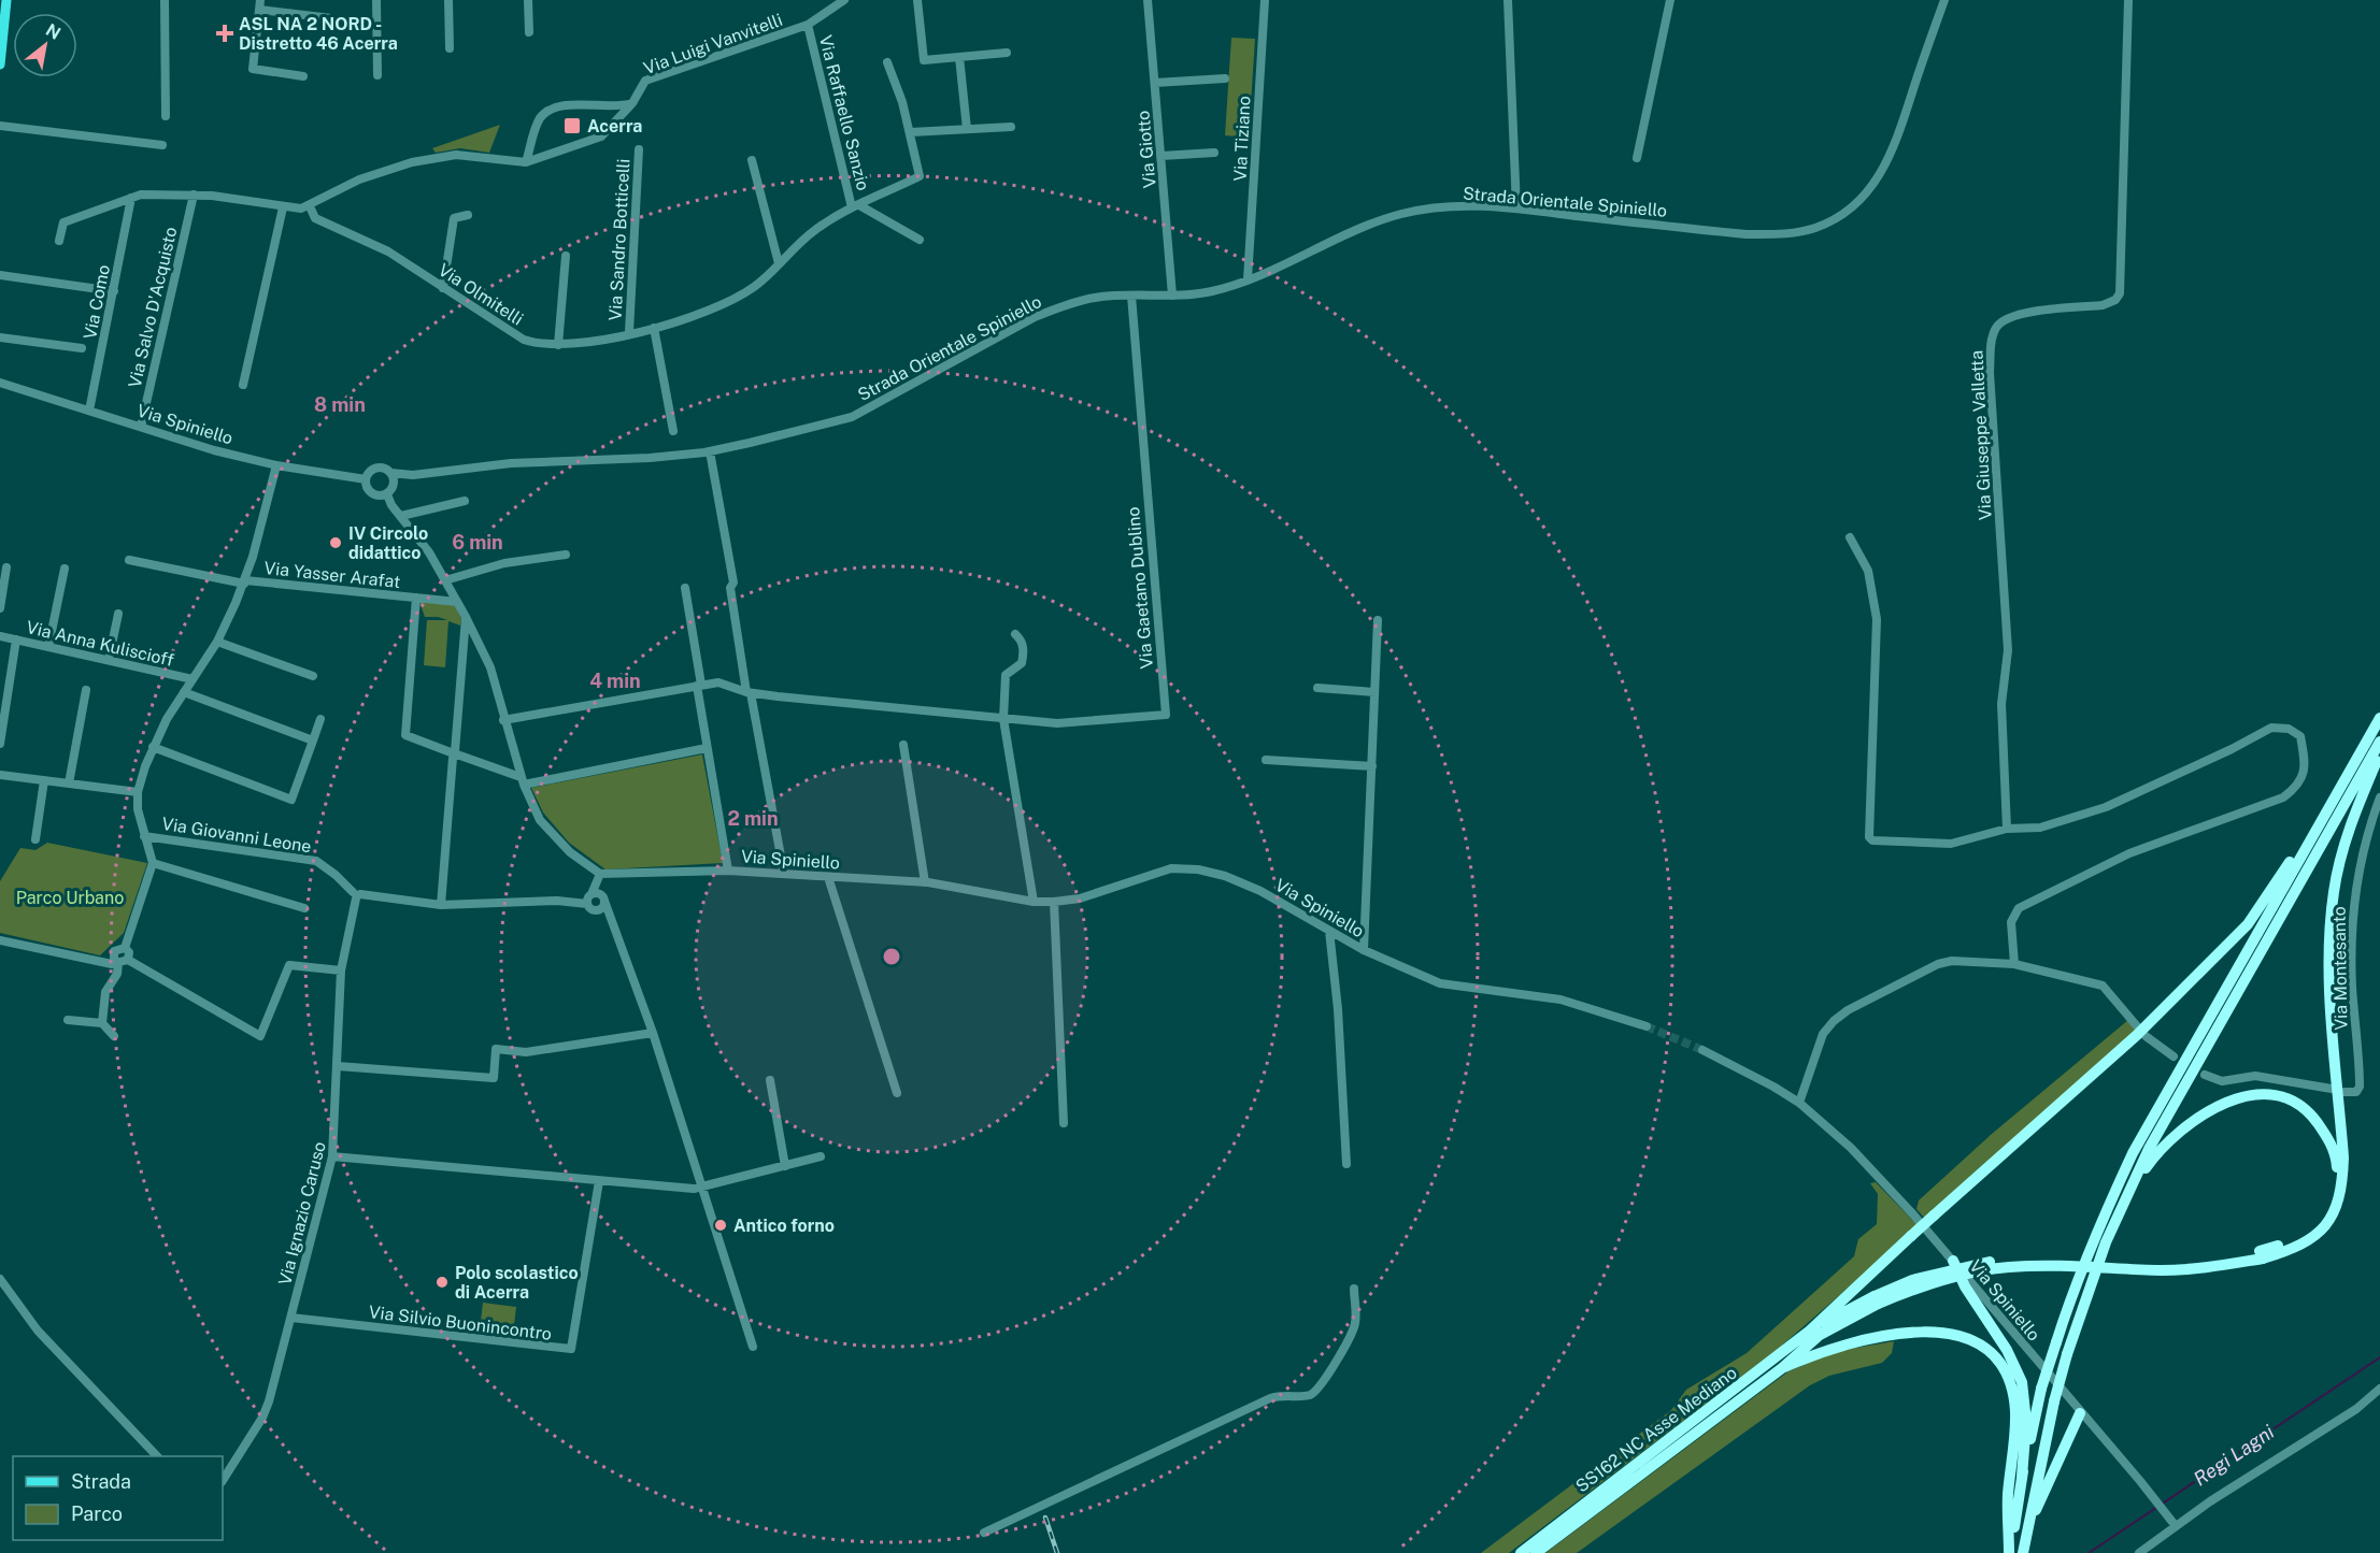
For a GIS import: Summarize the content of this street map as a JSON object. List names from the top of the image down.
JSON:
{
  "streets": {
    "highway": ["SS162 NC Asse Mediano"],
    "street": [
      "Via Luigi Vanvitelli",
      "Via Raffaello Sanzio",
      "Via Tiziano",
      "Via Giotto",
      "Strada Orientale Spiniello",
      "Via Sandro Botticelli",
      "Via Olmitelli",
      "Via Como",
      "Via Salvo D'Acquisto",
      "Via Spiniello",
      "Via Giuseppe Valletta",
      "Via Yasser Arafat",
      "Via Gaetano Dublino",
      "Via Anna Kuliscioff",
      "Via Giovanni Leone",
      "Via Montesanto",
      "Via Ignazio Caruso",
      "Via Silvio Buonincontro"
    ]
  },
  "crossings": [
    ["Via Luigi Vanvitelli", "Via Raffaello Sanzio"],
    ["Via Luigi Vanvitelli", "Via Olmitelli"],
    ["Via Raffaello Sanzio", "Via Olmitelli"],
    ["Via Tiziano", "Strada Orientale Spiniello"],
    ["Via Giotto", "Strada Orientale Spiniello"],
    ["Strada Orientale Spiniello", "Via Spiniello"],
    ["Strada Orientale Spiniello", "Via Gaetano Dublino"],
    ["Via Sandro Botticelli", "Via Olmitelli"],
    ["Via Como", "Via Spiniello"],
    ["Via Salvo D'Acquisto", "Via Spiniello"],
    ["Via Spiniello", "Via Yasser Arafat"],
    ["Via Spiniello", "Via Gaetano Dublino"],
    ["Via Giovanni Leone", "Via Ignazio Caruso"],
    ["Via Ignazio Caruso", "Via Silvio Buonincontro"]
  ],
  "water": ["Regi Lagni"],
  "parks": ["Parco Urbano"],
  "places": {
    "health": ["ASL NA 2 NORD - Distretto 46 Acerra"],
    "transit": ["Acerra"],
    "other": ["IV Circolo didattico", "Antico forno", "Polo scolastico di Acerra"]
  },
  "legend": ["Strada", "Parco"],
  "north": "top right",
  "rings": [
    "8 min",
    "6 min",
    "4 min",
    "2 min"
  ]
}
